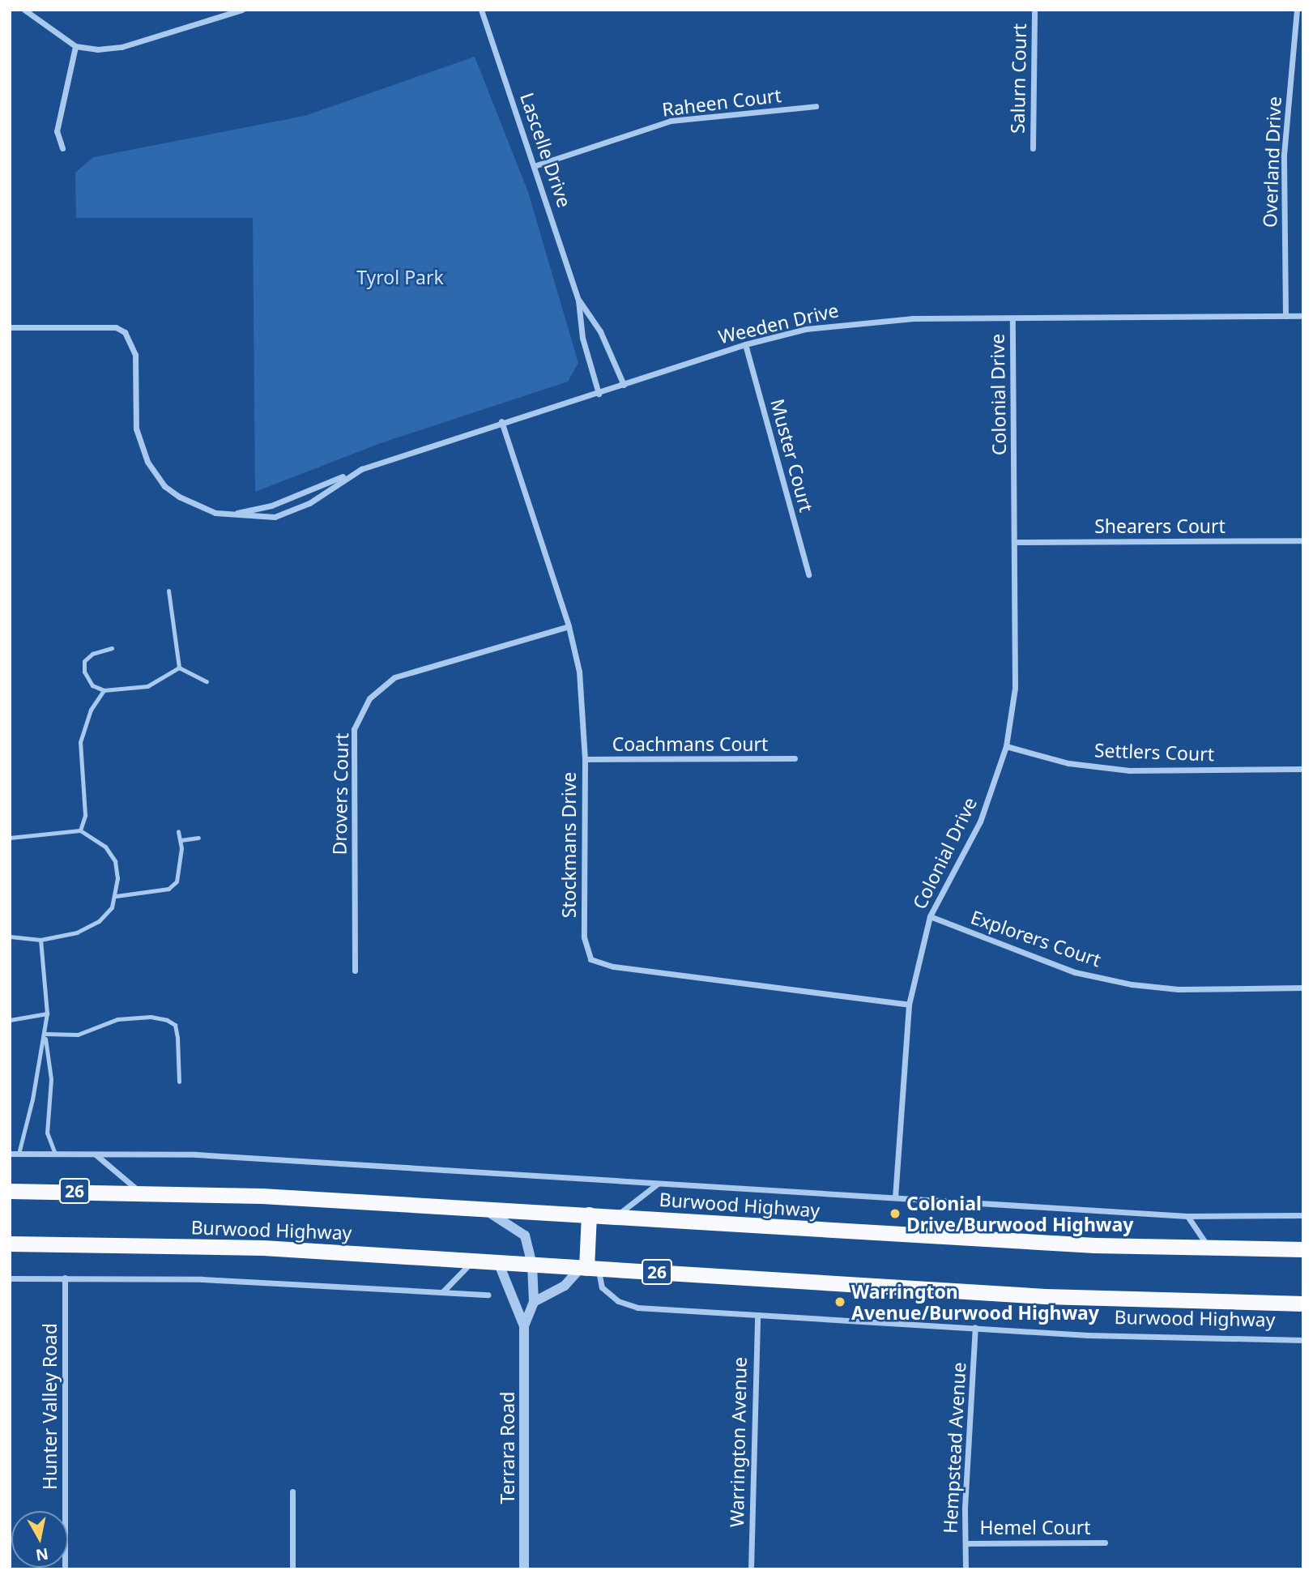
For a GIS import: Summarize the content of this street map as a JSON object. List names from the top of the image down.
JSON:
{
  "streets": {
    "highway": ["26", "Burwood Highway"],
    "street": [
      "Salurn Court",
      "Raheen Court",
      "Lascelle Drive",
      "Overland Drive",
      "Weeden Drive",
      "Colonial Drive",
      "Muster Court",
      "Shearers Court",
      "Coachmans Court",
      "Settlers Court",
      "Drovers Court",
      "Stockmans Drive",
      "Explorers Court",
      "Hunter Valley Road",
      "Warrington Avenue",
      "Terrara Road",
      "Hempstead Avenue",
      "Hemel Court"
    ]
  },
  "crossings": [
    ["Raheen Court", "Lascelle Drive"],
    ["Lascelle Drive", "Weeden Drive"],
    ["Overland Drive", "Weeden Drive"],
    ["Weeden Drive", "Colonial Drive"],
    ["Weeden Drive", "Muster Court"],
    ["Weeden Drive", "Stockmans Drive"],
    ["Colonial Drive", "Shearers Court"],
    ["Colonial Drive", "Settlers Court"],
    ["Colonial Drive", "Stockmans Drive"],
    ["Colonial Drive", "Explorers Court"],
    ["Colonial Drive", "Burwood Highway"],
    ["Coachmans Court", "Stockmans Drive"],
    ["Drovers Court", "Stockmans Drive"],
    ["Burwood Highway", "Warrington Avenue"],
    ["Burwood Highway", "Terrara Road"],
    ["Burwood Highway", "Hempstead Avenue"],
    ["Hempstead Avenue", "Hemel Court"]
  ],
  "parks": ["Tyrol Park"],
  "places": ["Colonial Drive/Burwood Highway", "Warrington Avenue/Burwood Highway"],
  "north": "bottom"
}
